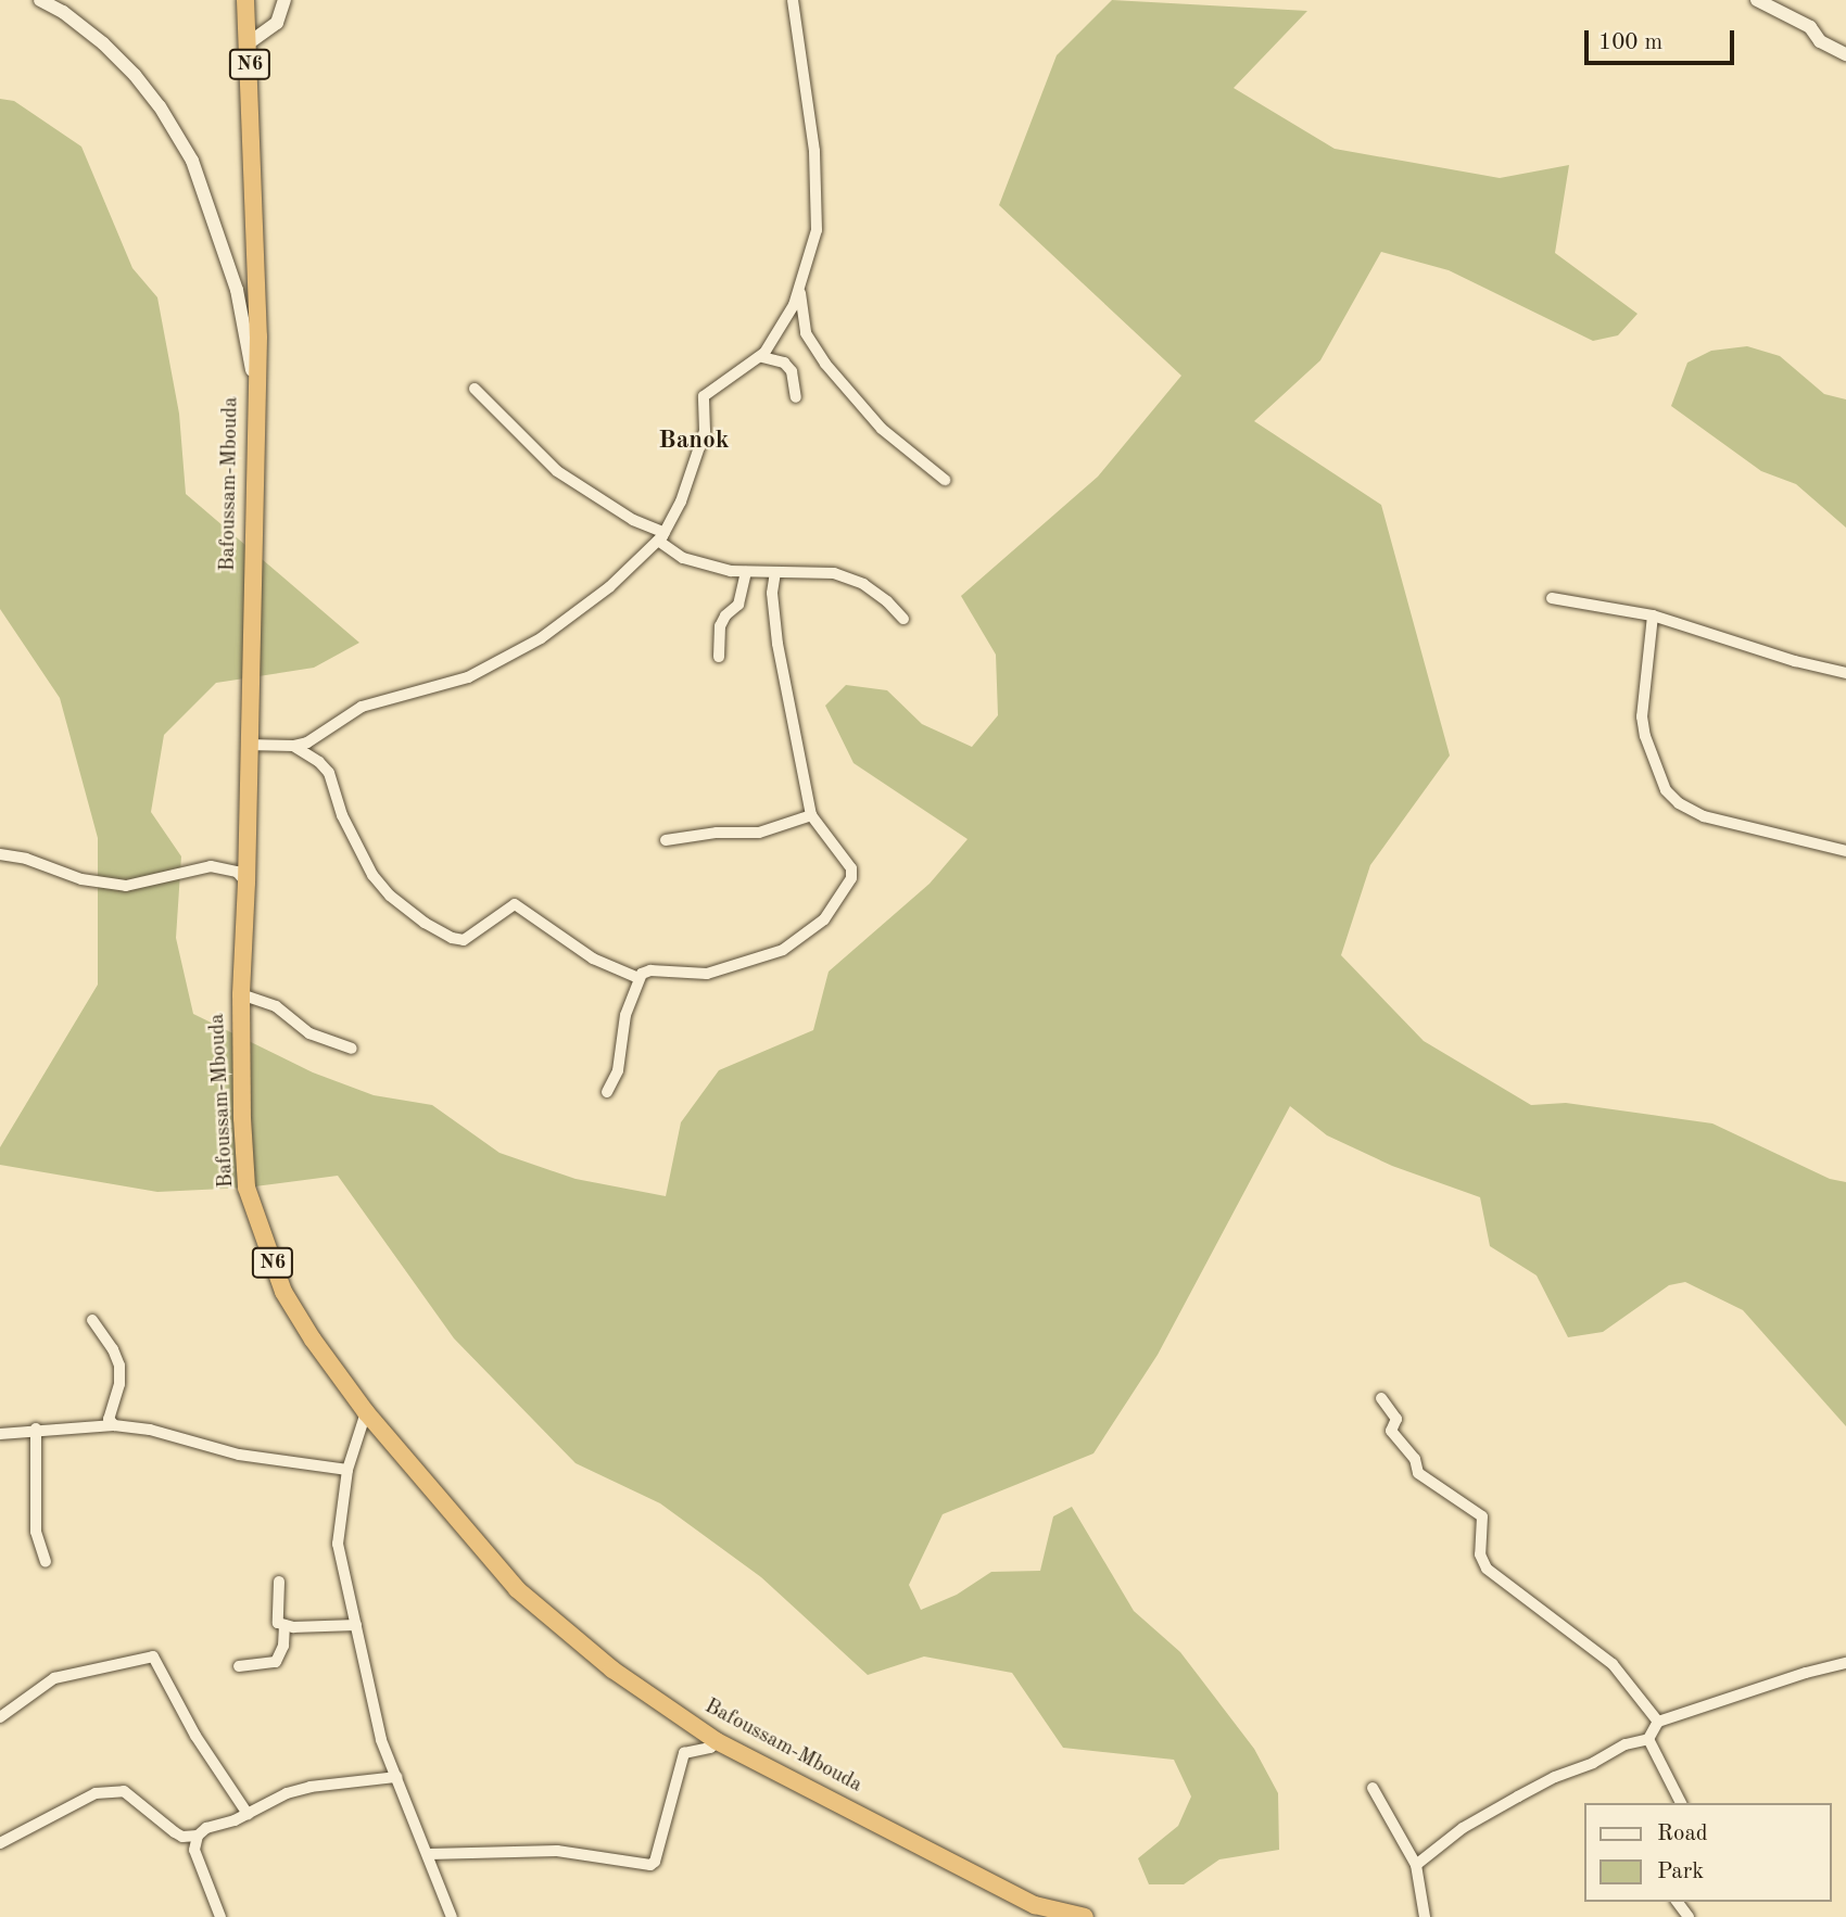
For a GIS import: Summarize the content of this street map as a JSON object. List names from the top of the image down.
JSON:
{
  "streets": {
    "highway": ["N6", "Bafoussam-Mbouda"]
  },
  "districts": ["Banok"],
  "legend": ["Road", "Park"],
  "scale_bar": "100 m"
}
